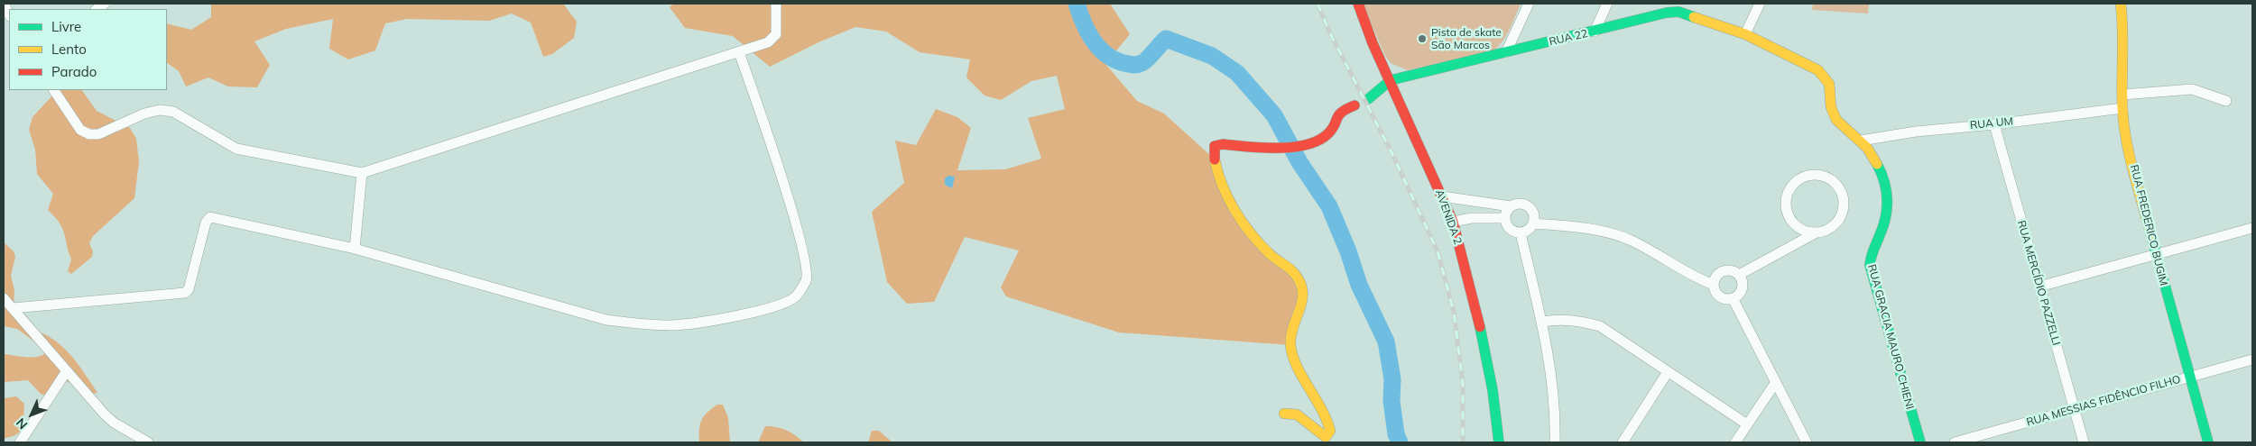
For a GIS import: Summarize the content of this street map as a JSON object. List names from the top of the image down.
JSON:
{
  "streets": {
    "street": [
      "RUA 22",
      "RUA UM",
      "AVENIDA 2",
      "RUA FREDERICO BUGIM",
      "RUA MERCÍDIO PAZZELLI",
      "RUA GRACIA MAURO CHIENI",
      "RUA MESSIAS FIDÊNCIO FILHO"
    ]
  },
  "crossings": [
    ["RUA 22", "AVENIDA 2"],
    ["RUA 22", "RUA GRACIA MAURO CHIENI"],
    ["RUA UM", "RUA FREDERICO BUGIM"],
    ["RUA UM", "RUA MERCÍDIO PAZZELLI"],
    ["RUA UM", "RUA GRACIA MAURO CHIENI"],
    ["RUA FREDERICO BUGIM", "RUA MESSIAS FIDÊNCIO FILHO"],
    ["RUA MERCÍDIO PAZZELLI", "RUA MESSIAS FIDÊNCIO FILHO"]
  ],
  "places": ["Pista de skate São Marcos"],
  "legend": ["Livre", "Lento", "Parado"],
  "north": "bottom left"
}
